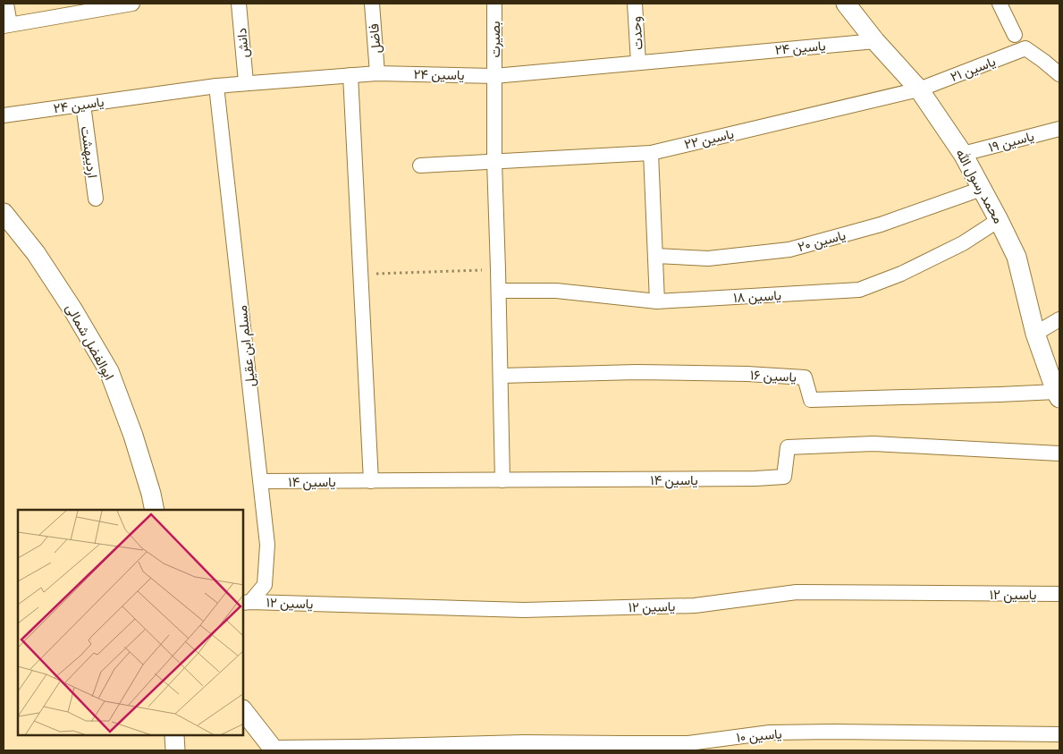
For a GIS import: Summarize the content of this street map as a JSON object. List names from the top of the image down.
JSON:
{
  "streets": {
    "street": [
      "وحدت",
      "فاضل",
      "بصیرت",
      "دانش",
      "یاسین ۲۴",
      "یاسین ۲۱",
      "یاسین ۲۲",
      "یاسین ۱۹",
      "اردیبهشت",
      "محمد رسول الله",
      "یاسین ۲۰",
      "یاسین ۱۸",
      "ابوالفضل شمالی",
      "مسلم ابن عقیل",
      "یاسین ۱۶",
      "یاسین ۱۴",
      "یاسین ۱۲",
      "یاسین ۱۰"
    ]
  },
  "crossings": [
    ["وحدت", "یاسین ۲۴"],
    ["فاضل", "یاسین ۲۴"],
    ["بصیرت", "یاسین ۲۴"],
    ["بصیرت", "یاسین ۲۲"],
    ["بصیرت", "یاسین ۱۸"],
    ["بصیرت", "یاسین ۱۶"],
    ["بصیرت", "یاسین ۱۴"],
    ["دانش", "یاسین ۲۴"],
    ["یاسین ۲۴", "اردیبهشت"],
    ["یاسین ۲۴", "محمد رسول الله"],
    ["یاسین ۲۴", "مسلم ابن عقیل"],
    ["یاسین ۲۱", "یاسین ۲۲"],
    ["یاسین ۲۱", "محمد رسول الله"],
    ["یاسین ۲۲", "محمد رسول الله"],
    ["یاسین ۱۹", "محمد رسول الله"],
    ["محمد رسول الله", "یاسین ۲۰"],
    ["محمد رسول الله", "یاسین ۱۸"],
    ["محمد رسول الله", "یاسین ۱۶"],
    ["مسلم ابن عقیل", "یاسین ۱۴"],
    ["مسلم ابن عقیل", "یاسین ۱۲"]
  ]
}
